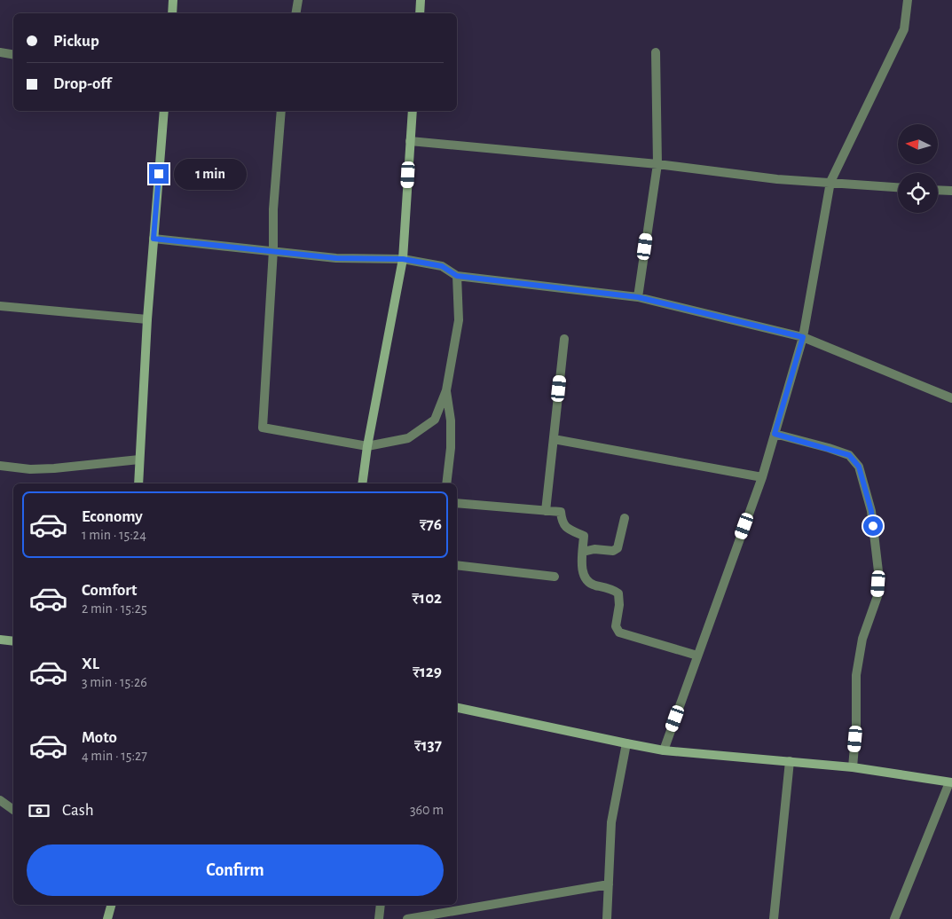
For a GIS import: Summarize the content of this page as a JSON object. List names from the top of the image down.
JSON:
{
  "north": "left",
  "page": {
    "banner": ["Pickup", "Drop-off"],
    "bubble": "1 min",
    "list": [
      {
        "name": "Economy",
        "note": "1 min · 15:24",
        "value": "₹76"
      },
      {
        "name": "Comfort",
        "note": "2 min · 15:25",
        "value": "₹102"
      },
      {
        "name": "XL",
        "note": "3 min · 15:26",
        "value": "₹129"
      },
      {
        "name": "Moto",
        "note": "4 min · 15:27",
        "value": "₹137"
      }
    ],
    "pay": ["Cash", "360 m"],
    "buttons": "Confirm"
  }
}
